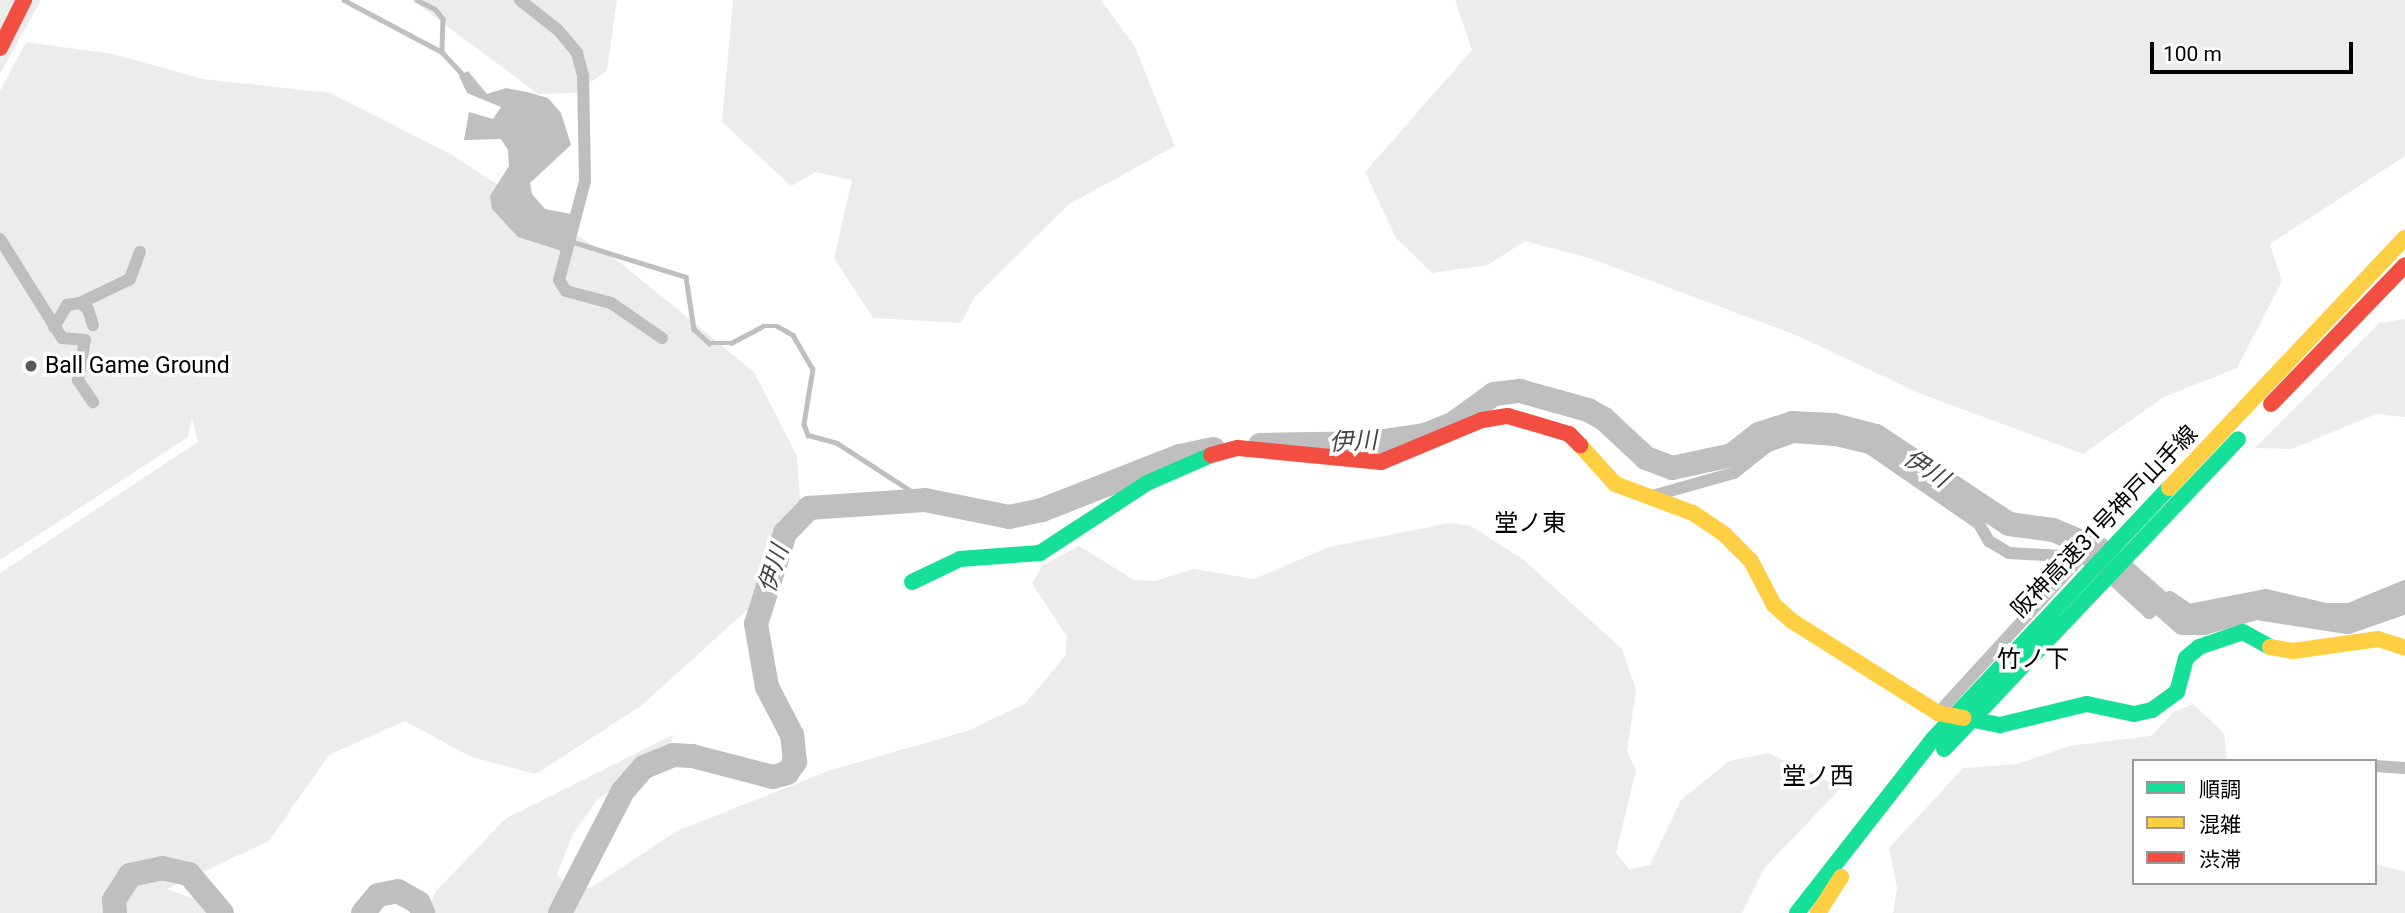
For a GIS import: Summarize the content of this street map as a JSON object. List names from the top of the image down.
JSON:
{
  "streets": {
    "main road": ["阪神高速31号神戸山手線"]
  },
  "districts": ["堂ノ東", "竹ノ下", "堂ノ西"],
  "water": ["伊川"],
  "places": ["Ball Game Ground"],
  "legend": ["順調", "混雑", "渋滞"],
  "scale_bar": "100 m"
}
